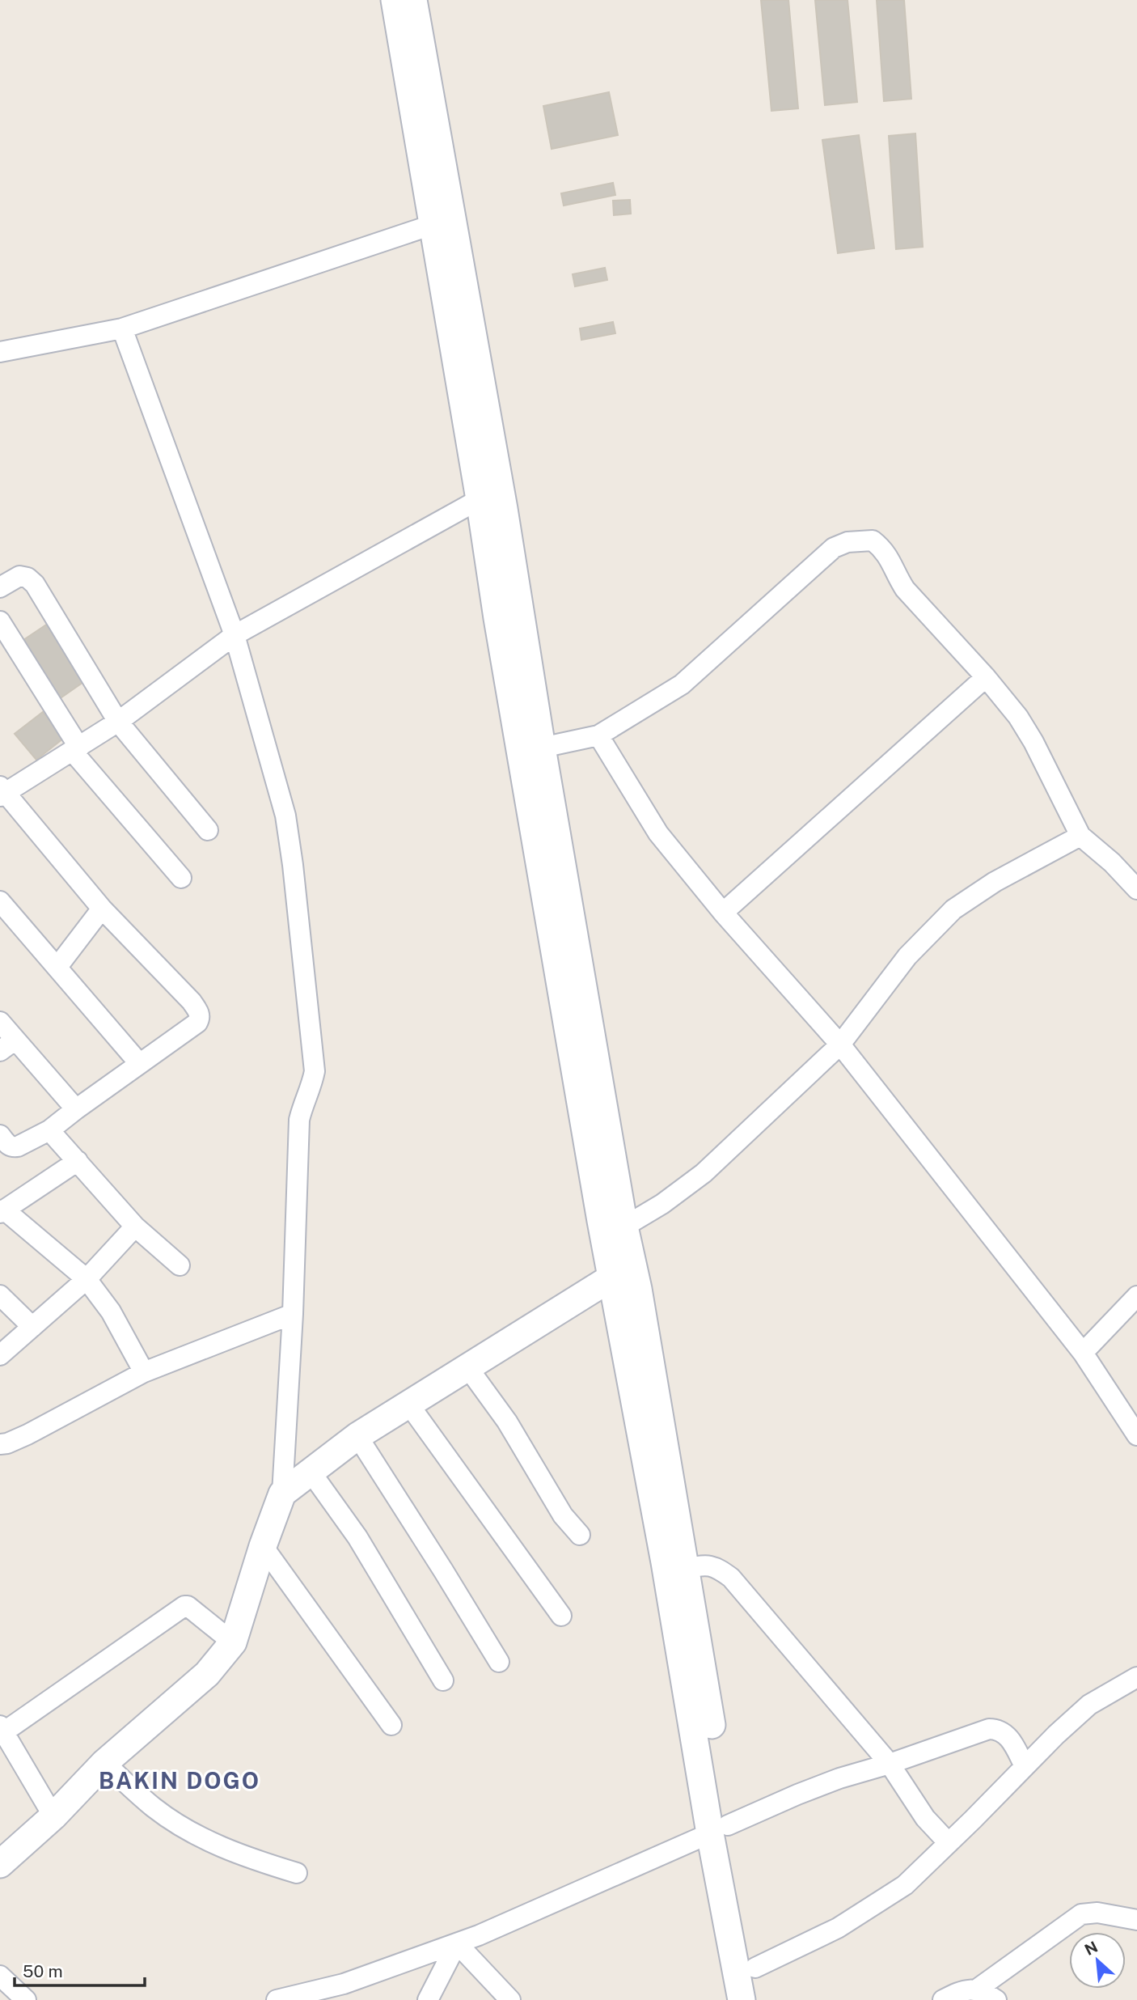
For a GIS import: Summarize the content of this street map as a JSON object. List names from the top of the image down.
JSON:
{
  "districts": ["BAKIN DOGO"],
  "scale_bar": "50 m",
  "north": "top left"
}
